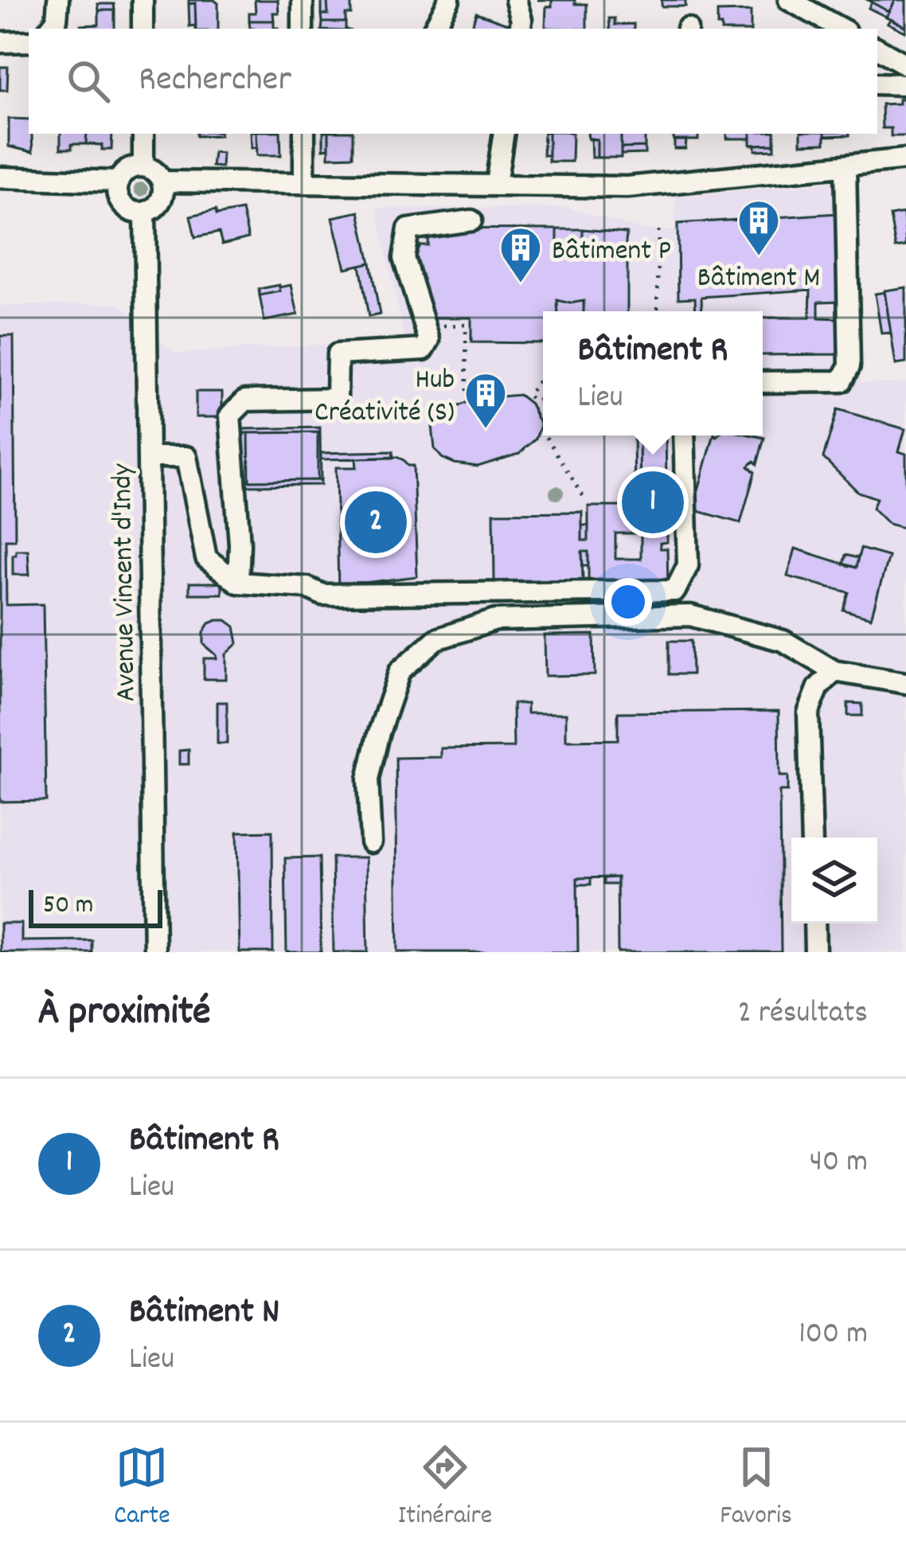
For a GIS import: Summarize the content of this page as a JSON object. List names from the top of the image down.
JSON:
{
  "streets": {
    "street": ["Avenue Vincent d'Indy"]
  },
  "places": {
    "building": ["Bâtiment M", "Bâtiment P", "Hub Créativité (S)"]
  },
  "scale_bar": "50 m",
  "page": {
    "search": "Rechercher",
    "popup": ["Bâtiment R", "Lieu"],
    "pins": ["1", "2"],
    "scale": "50 m",
    "heading": ["À proximité", "2 résultats"],
    "list": [
      {
        "mark": "1",
        "name": "Bâtiment R",
        "note": "Lieu",
        "value": "40 m"
      },
      {
        "mark": "2",
        "name": "Bâtiment N",
        "note": "Lieu",
        "value": "100 m"
      }
    ],
    "nav": ["Carte", "Itinéraire", "Favoris"]
  }
}
